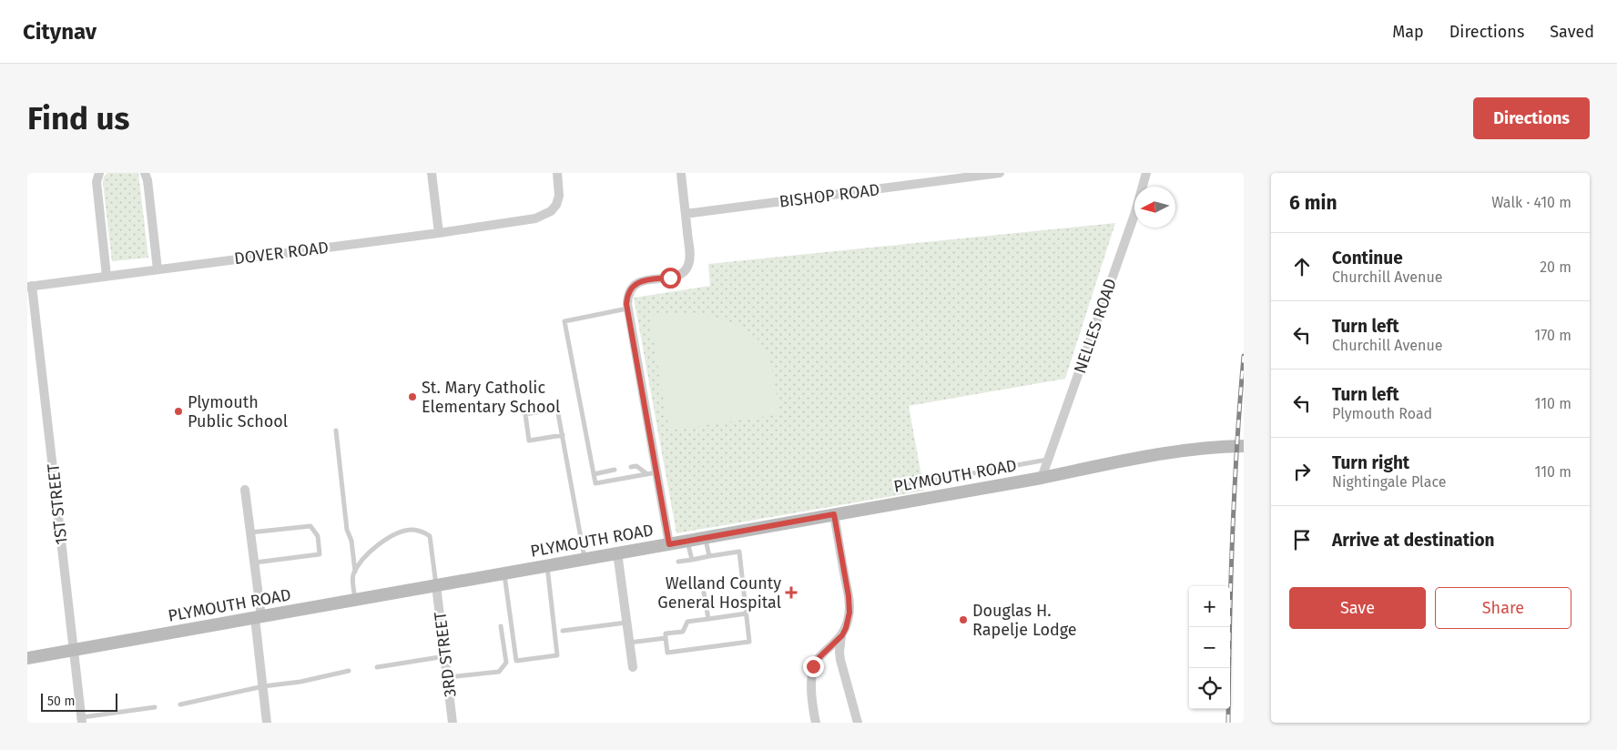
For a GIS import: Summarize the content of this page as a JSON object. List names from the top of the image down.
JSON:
{
  "streets": {
    "street": [
      "BISHOP ROAD",
      "DOVER ROAD",
      "NELLES ROAD",
      "PLYMOUTH ROAD",
      "1ST STREET",
      "3RD STREET"
    ]
  },
  "crossings": [
    ["DOVER ROAD", "1ST STREET"],
    ["NELLES ROAD", "PLYMOUTH ROAD"],
    ["PLYMOUTH ROAD", "1ST STREET"],
    ["PLYMOUTH ROAD", "3RD STREET"]
  ],
  "places": {
    "other": ["St. Mary Catholic Elementary School", "Plymouth Public School", "Douglas H. Rapelje Lodge"],
    "health": ["Welland County General Hospital"]
  },
  "scale_bar": "50 m",
  "north": "left",
  "page": {
    "header": "Citynav",
    "nav": ["Map", "Directions", "Saved"],
    "buttons": [
      "Directions",
      ["Save", "Share"]
    ],
    "title": "Find us",
    "heading": ["6 min", "Walk · 410 m"],
    "list": [
      ["Continue", "Churchill Avenue", "20 m"],
      ["Turn left", "Churchill Avenue", "170 m"],
      ["Turn left", "Plymouth Road", "110 m"],
      ["Turn right", "Nightingale Place", "110 m"],
      "Arrive at destination"
    ],
    "map_buttons": ["+", "−"],
    "scale": "50 m"
  }
}
